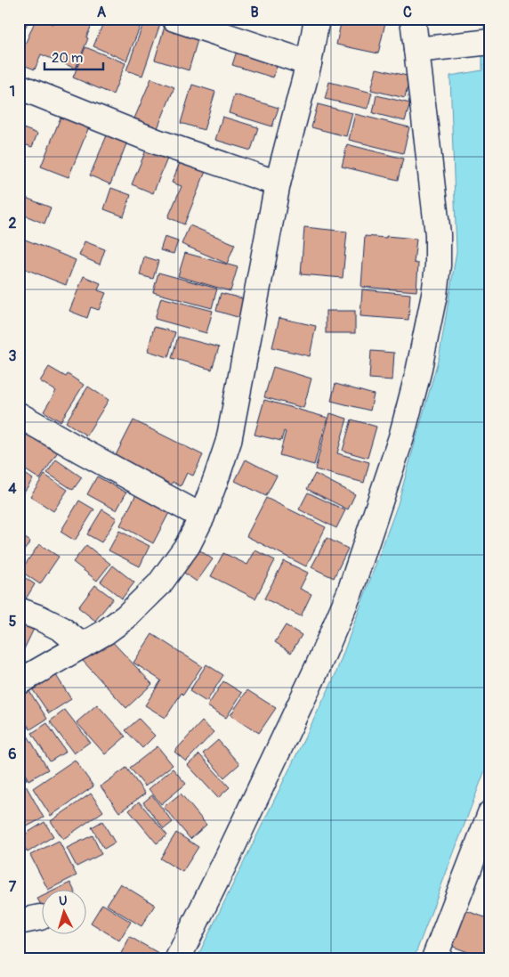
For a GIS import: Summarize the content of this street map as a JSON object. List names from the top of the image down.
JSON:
{
  "scale_bar": "20 m",
  "north": "top",
  "grid": {
    "columns": ["A", "B", "C"],
    "rows": [
      "1",
      "2",
      "3",
      "4",
      "5",
      "6",
      "7"
    ]
  }
}
